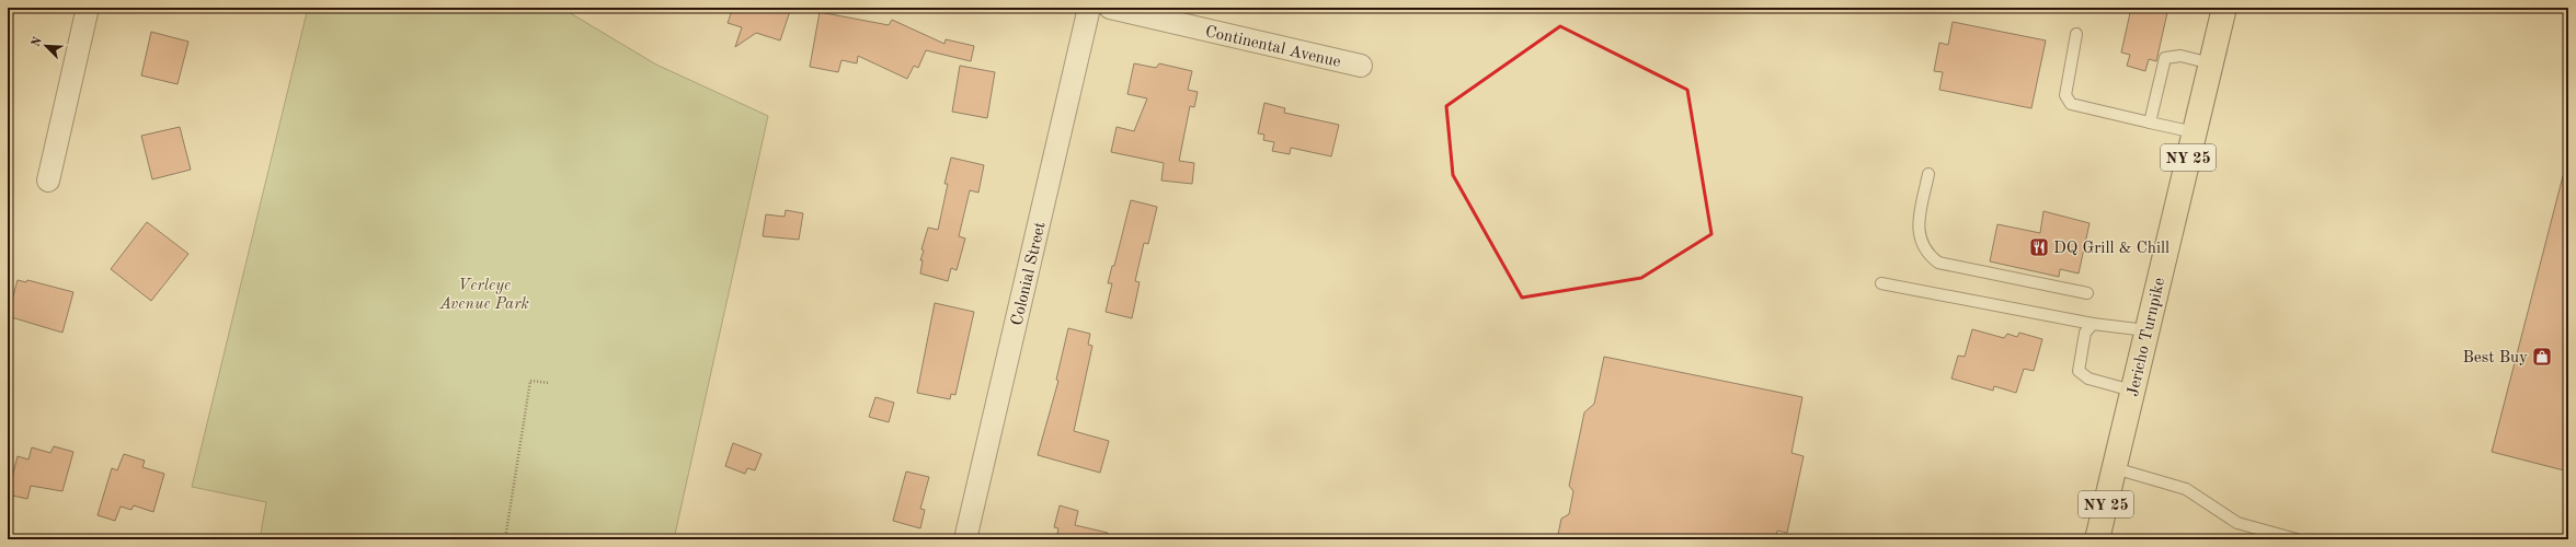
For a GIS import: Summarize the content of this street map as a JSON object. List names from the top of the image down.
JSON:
{
  "streets": {
    "main road": ["NY 25", "Jericho Turnpike"],
    "street": ["Continental Avenue", "Colonial Street"]
  },
  "parks": ["Verleye Avenue Park"],
  "places": {
    "restaurant": ["DQ Grill & Chill"],
    "shop": ["Best Buy"]
  },
  "north": "top left"
}
